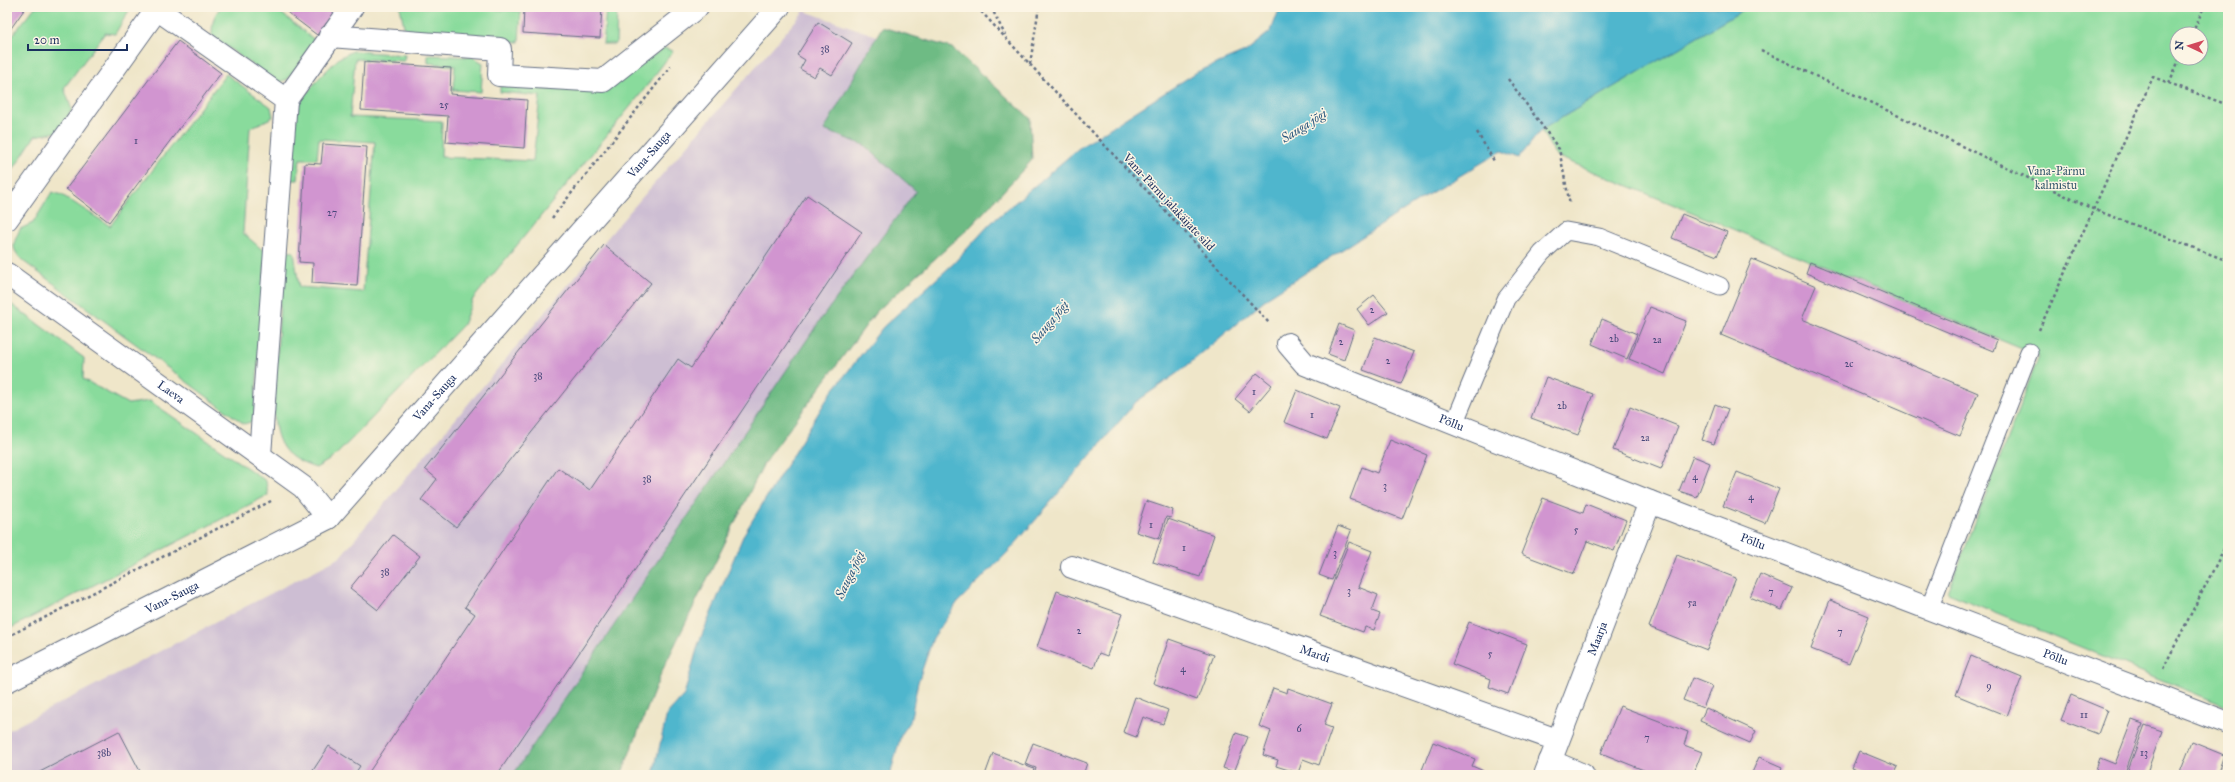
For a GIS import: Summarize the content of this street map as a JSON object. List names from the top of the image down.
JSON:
{
  "streets": {
    "street": [
      "Vana-Sauga",
      "Laeva",
      "Põllu",
      "Maarja",
      "Mardi"
    ],
    "path": ["Vana-Pärnu jalakäijate sild"]
  },
  "crossings": [
    ["Vana-Sauga", "Laeva"],
    ["Vana-Pärnu jalakäijate sild", "Põllu"],
    ["Põllu", "Maarja"],
    ["Maarja", "Mardi"]
  ],
  "water": ["Sauga jõgi"],
  "parks": ["Vana-Pärnu kalmistu"],
  "house_numbers": [
    "38",
    "25",
    "1",
    "27",
    "2",
    "2b",
    "2a",
    "2",
    "2",
    "2c",
    "38",
    "1",
    "2b",
    "1",
    "2a",
    "4",
    "38",
    "3",
    "4",
    "1",
    "5",
    "1",
    "3",
    "38",
    "3",
    "7",
    "5a",
    "2",
    "7",
    "5",
    "4",
    "9",
    "11",
    "6",
    "7",
    "38b",
    "13"
  ],
  "scale_bar": "20 m",
  "north": "left"
}
